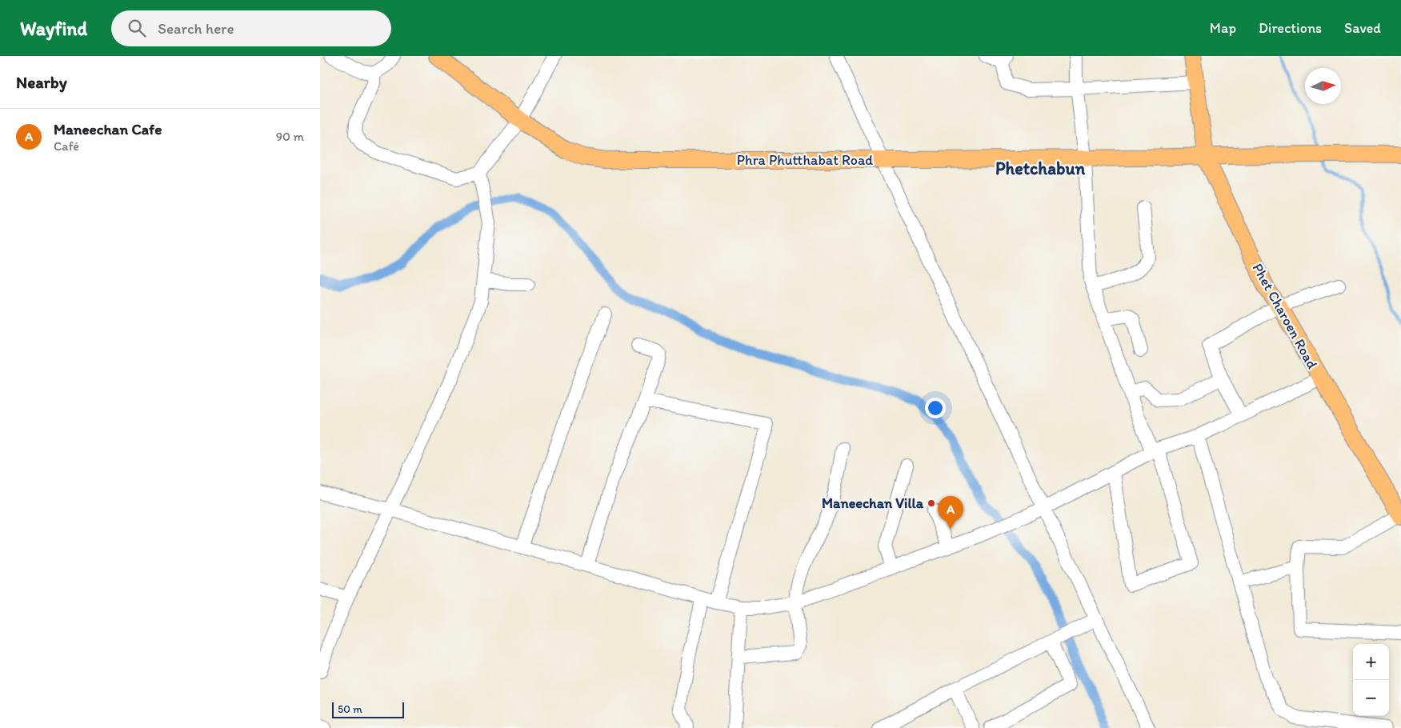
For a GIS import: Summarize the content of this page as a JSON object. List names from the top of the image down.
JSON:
{
  "streets": {
    "main road": ["Phra Phutthabat Road", "Phet Charoen Road"]
  },
  "crossings": [
    ["Phra Phutthabat Road", "Phet Charoen Road"]
  ],
  "districts": ["Phetchabun"],
  "places": ["Maneechan Villa"],
  "scale_bar": "50 m",
  "north": "right",
  "page": {
    "header": "Wayfind",
    "search": "Search here",
    "nav": ["Map", "Directions", "Saved"],
    "heading": "Nearby",
    "list": [
      {
        "mark": "A",
        "name": "Maneechan Cafe",
        "note": "Café",
        "value": "90 m"
      }
    ],
    "pins": "A",
    "map_buttons": ["+", "−"],
    "scale": "50 m"
  }
}
